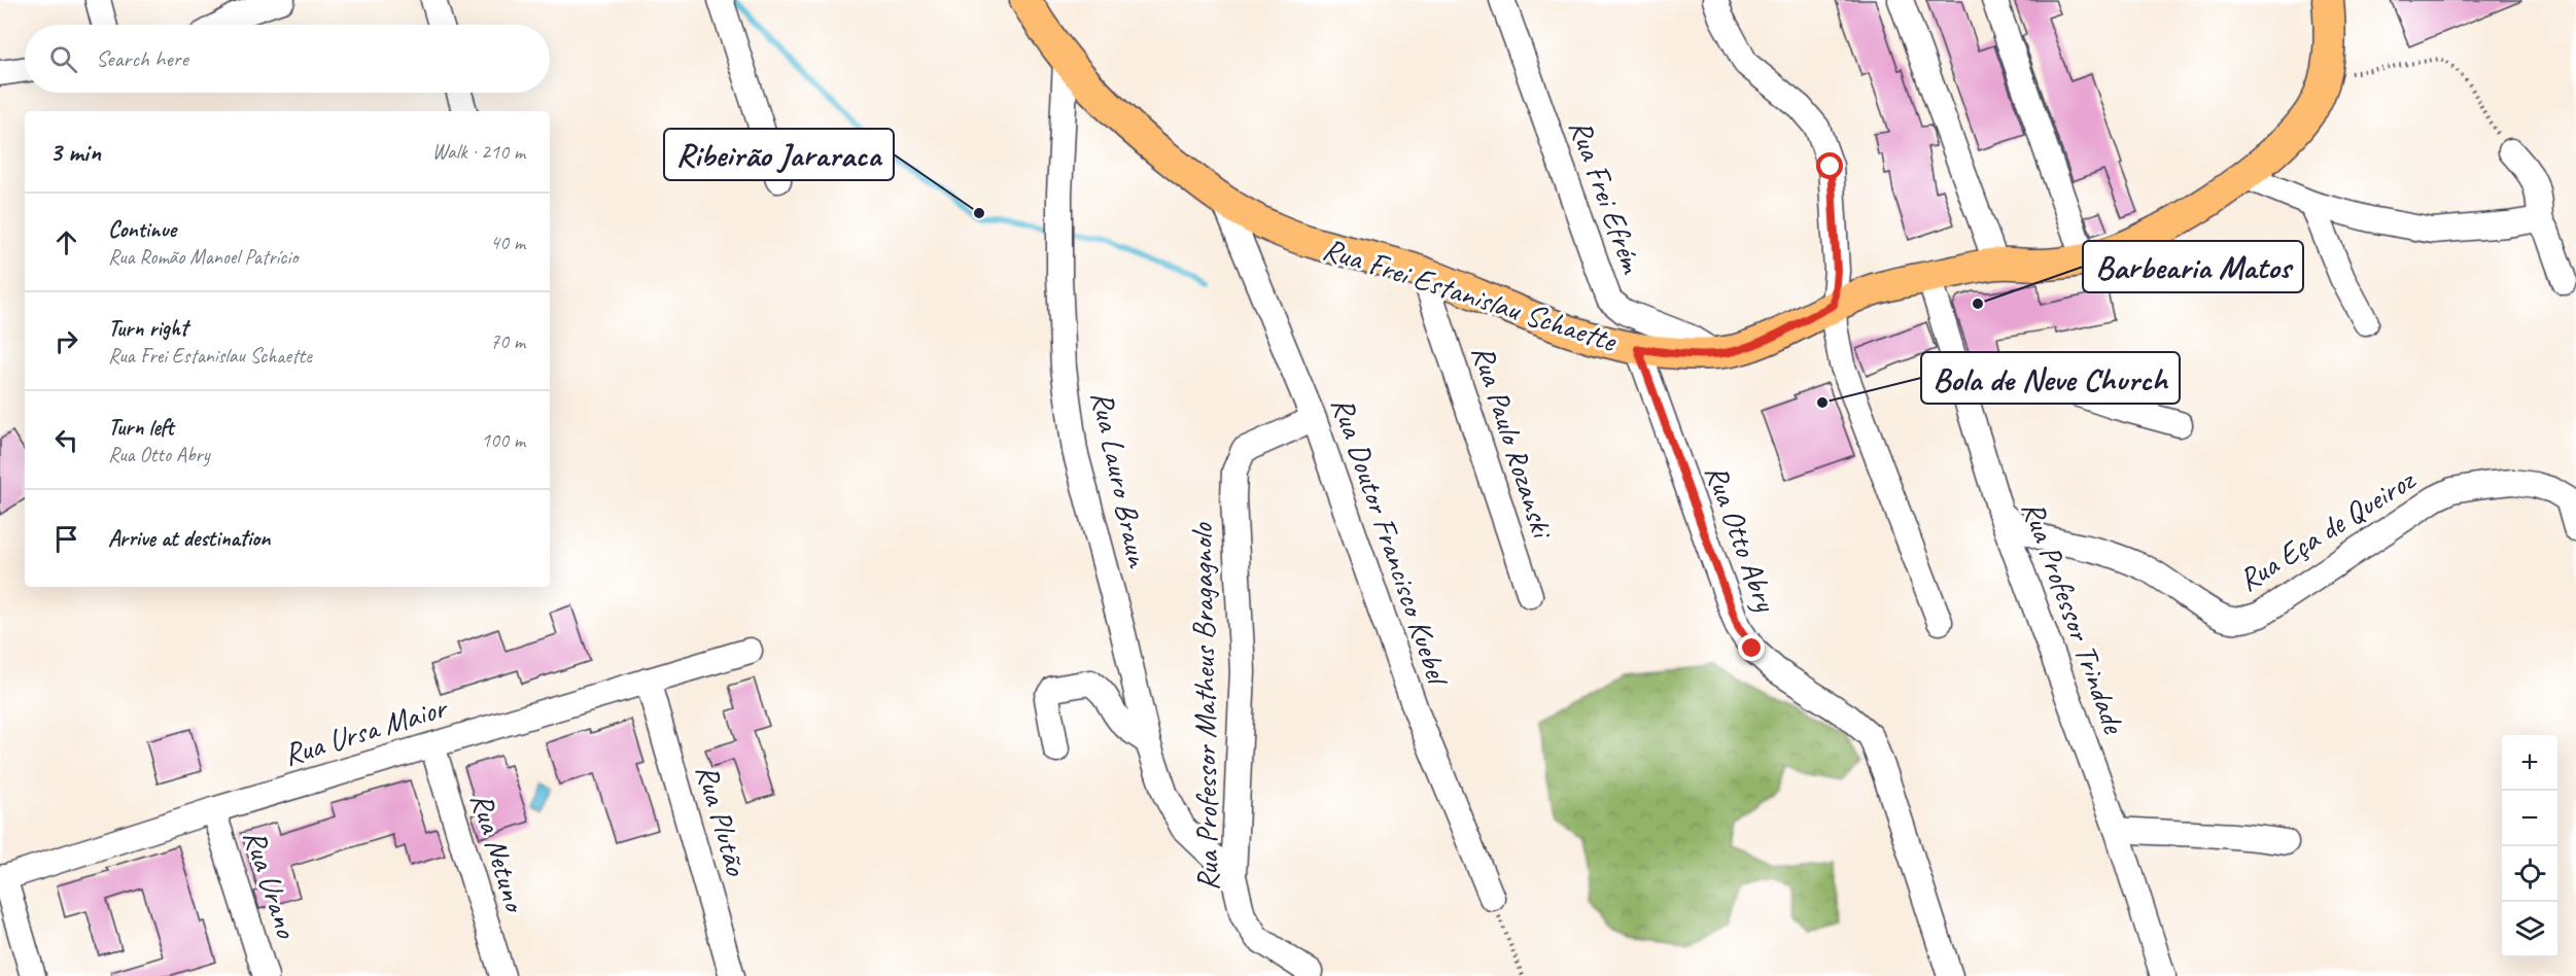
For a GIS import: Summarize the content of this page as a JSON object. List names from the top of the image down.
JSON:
{
  "streets": {
    "main road": ["Rua Frei Estanislau Schaette"],
    "street": [
      "Rua Frei Efrém",
      "Rua Paulo Rozanski",
      "Rua Lauro Braun",
      "Rua Eça de Queiroz",
      "Rua Otto Abry",
      "Rua Doutor Francisco Kuebel",
      "Rua Professor Trindade",
      "Rua Professor Matheus Bragagnolo",
      "Rua Ursa Maior",
      "Rua Plutão",
      "Rua Netuno",
      "Rua Urano"
    ]
  },
  "crossings": [
    ["Rua Frei Efrém", "Rua Frei Estanislau Schaette"],
    ["Rua Frei Estanislau Schaette", "Rua Paulo Rozanski"],
    ["Rua Frei Estanislau Schaette", "Rua Lauro Braun"],
    ["Rua Frei Estanislau Schaette", "Rua Otto Abry"],
    ["Rua Frei Estanislau Schaette", "Rua Doutor Francisco Kuebel"],
    ["Rua Frei Estanislau Schaette", "Rua Professor Trindade"],
    ["Rua Lauro Braun", "Rua Professor Matheus Bragagnolo"],
    ["Rua Eça de Queiroz", "Rua Professor Trindade"],
    ["Rua Doutor Francisco Kuebel", "Rua Professor Matheus Bragagnolo"],
    ["Rua Ursa Maior", "Rua Plutão"],
    ["Rua Ursa Maior", "Rua Netuno"],
    ["Rua Ursa Maior", "Rua Urano"]
  ],
  "places": ["Ribeirão Jararaca", "Barbearia Matos", "Bola de Neve Church"],
  "page": {
    "search": "Search here",
    "heading": ["3 min", "Walk · 210 m"],
    "list": [
      ["Continue", "Rua Romão Manoel Patrício", "40 m"],
      ["Turn right", "Rua Frei Estanislau Schaette", "70 m"],
      ["Turn left", "Rua Otto Abry", "100 m"],
      "Arrive at destination"
    ],
    "map_buttons": ["+", "−"]
  }
}
